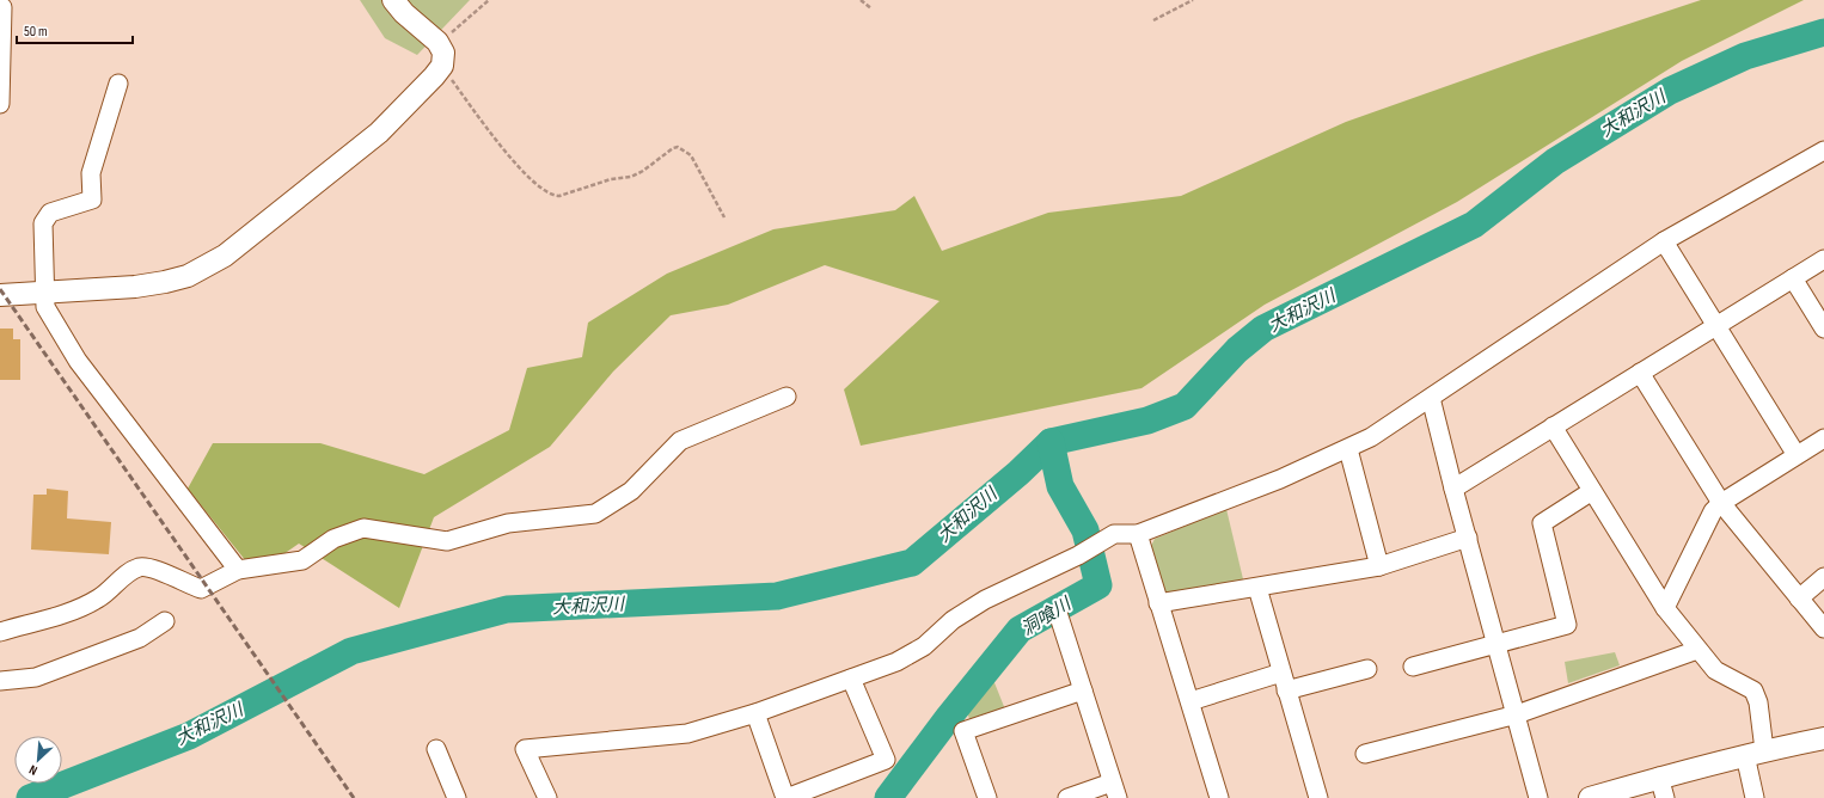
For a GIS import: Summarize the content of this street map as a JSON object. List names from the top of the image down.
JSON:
{
  "water": ["大和沢川", "洞喰川"],
  "scale_bar": "50 m",
  "north": "bottom left"
}
